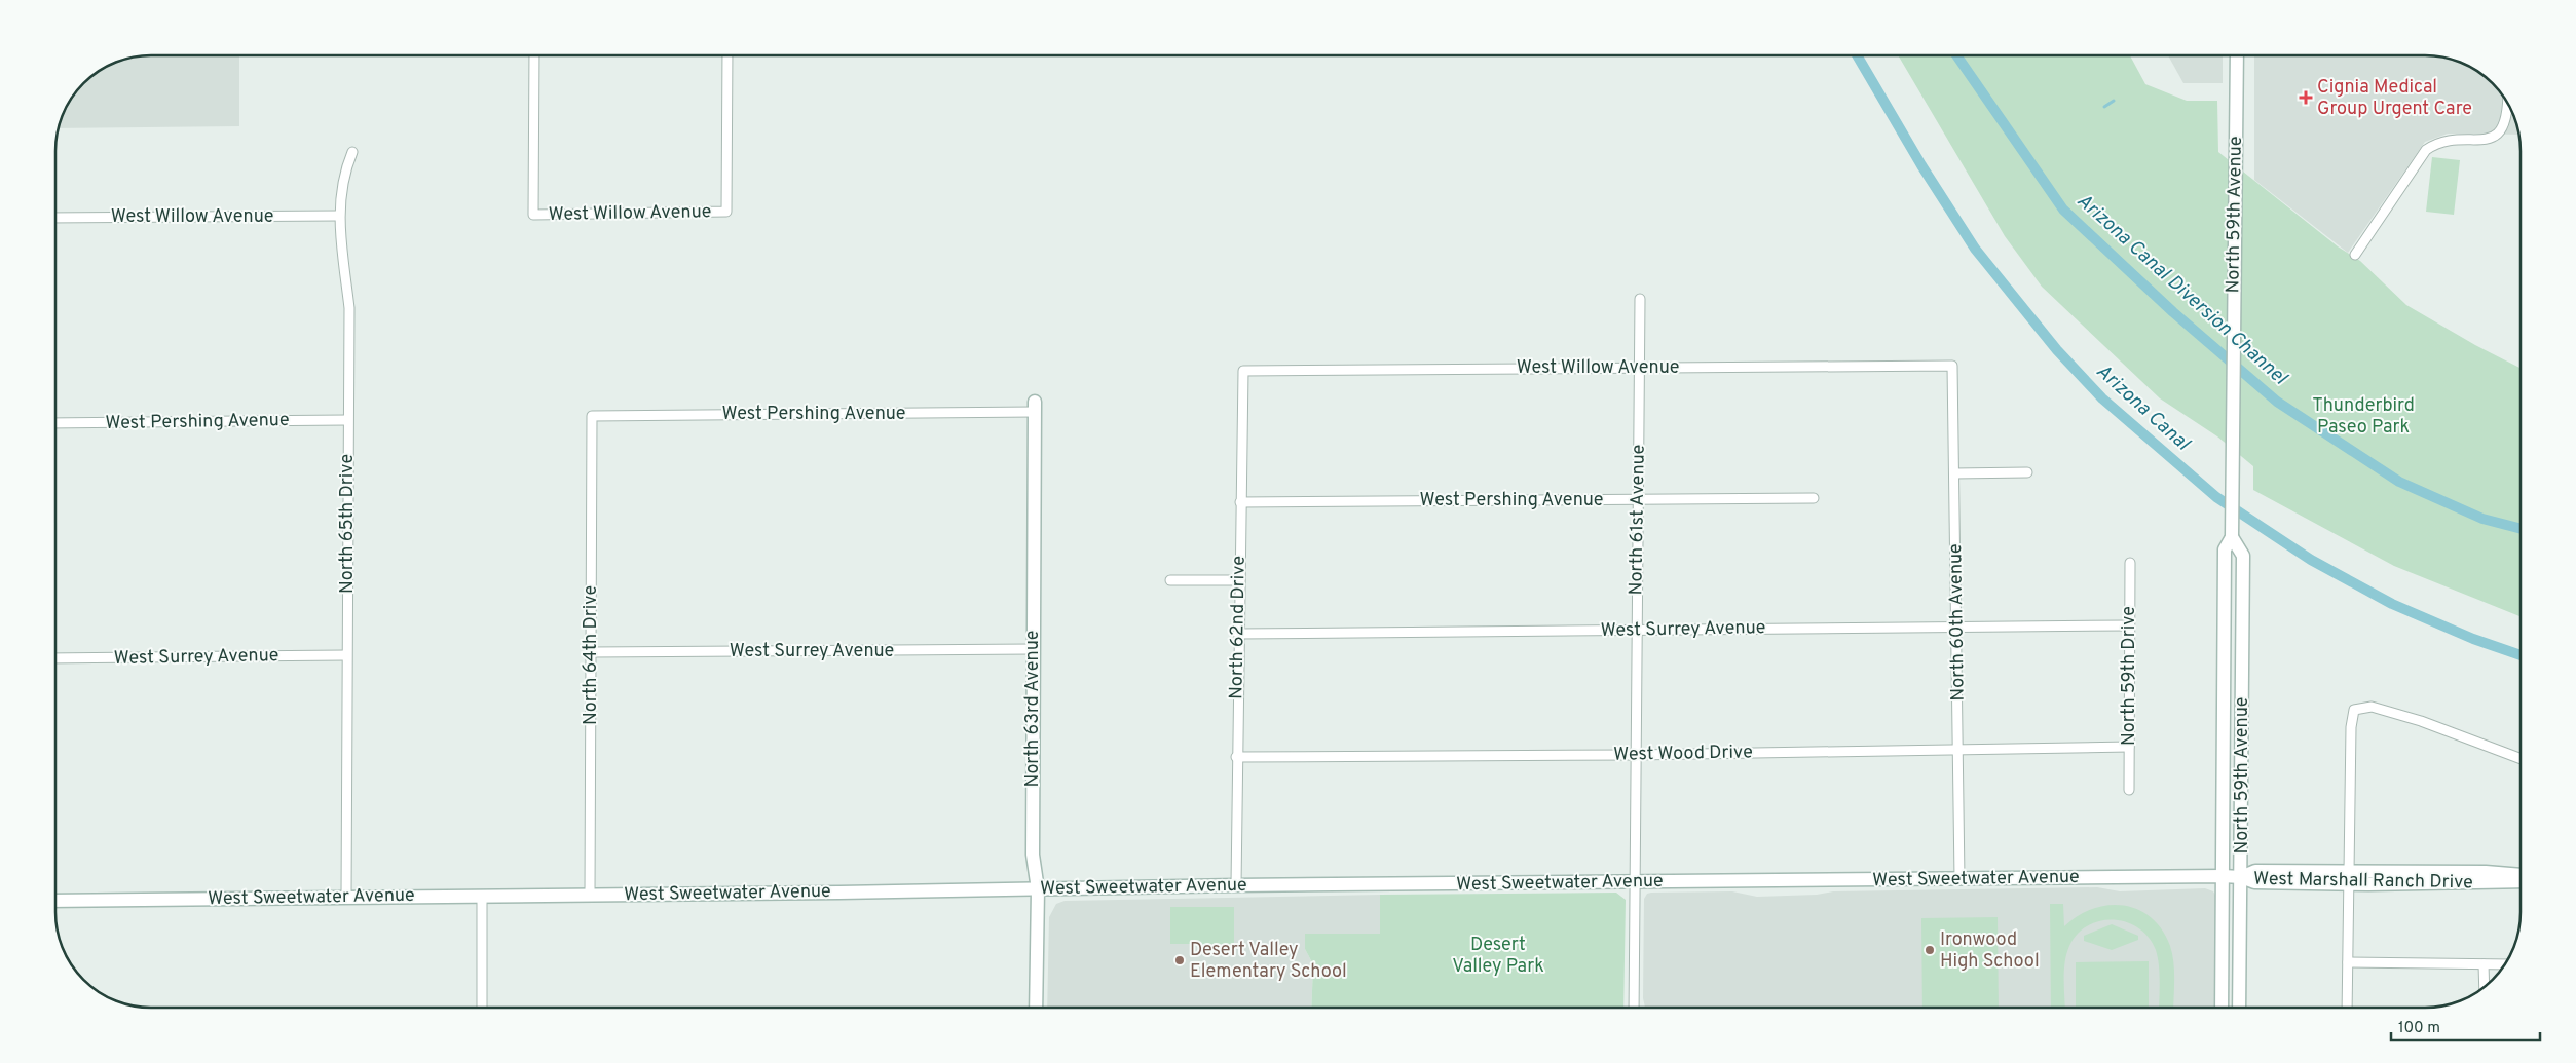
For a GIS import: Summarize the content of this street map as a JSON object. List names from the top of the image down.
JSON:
{
  "streets": {
    "street": [
      "West Willow Avenue",
      "North 59th Avenue",
      "West Pershing Avenue",
      "North 61st Avenue",
      "North 65th Drive",
      "North 60th Avenue",
      "North 62nd Drive",
      "West Surrey Avenue",
      "North 64th Drive",
      "North 59th Drive",
      "North 63rd Avenue",
      "West Wood Drive",
      "West Sweetwater Avenue",
      "West Marshall Ranch Drive"
    ]
  },
  "crossings": [
    ["West Willow Avenue", "North 61st Avenue"],
    ["West Willow Avenue", "North 65th Drive"],
    ["West Willow Avenue", "North 60th Avenue"],
    ["West Willow Avenue", "North 62nd Drive"],
    ["North 59th Avenue", "West Sweetwater Avenue"],
    ["North 59th Avenue", "West Marshall Ranch Drive"],
    ["West Pershing Avenue", "North 61st Avenue"],
    ["West Pershing Avenue", "North 65th Drive"],
    ["West Pershing Avenue", "North 62nd Drive"],
    ["West Pershing Avenue", "North 64th Drive"],
    ["West Pershing Avenue", "North 63rd Avenue"],
    ["North 61st Avenue", "West Surrey Avenue"],
    ["North 61st Avenue", "West Wood Drive"],
    ["North 61st Avenue", "West Sweetwater Avenue"],
    ["North 65th Drive", "West Surrey Avenue"],
    ["North 65th Drive", "West Sweetwater Avenue"],
    ["North 60th Avenue", "West Surrey Avenue"],
    ["North 60th Avenue", "West Wood Drive"],
    ["North 60th Avenue", "West Sweetwater Avenue"],
    ["North 62nd Drive", "West Surrey Avenue"],
    ["North 62nd Drive", "West Wood Drive"],
    ["North 62nd Drive", "West Sweetwater Avenue"],
    ["West Surrey Avenue", "North 64th Drive"],
    ["West Surrey Avenue", "North 59th Drive"],
    ["West Surrey Avenue", "North 63rd Avenue"],
    ["North 64th Drive", "West Sweetwater Avenue"],
    ["North 59th Drive", "West Wood Drive"],
    ["North 63rd Avenue", "West Sweetwater Avenue"],
    ["West Sweetwater Avenue", "West Marshall Ranch Drive"]
  ],
  "water": ["Arizona Canal Diversion Channel", "Arizona Canal"],
  "parks": ["Thunderbird Paseo Park", "Desert Valley Park"],
  "places": {
    "health": ["Cignia Medical Group Urgent Care"],
    "other": ["Ironwood High School", "Desert Valley Elementary School"]
  },
  "scale_bar": "100 m"
}
